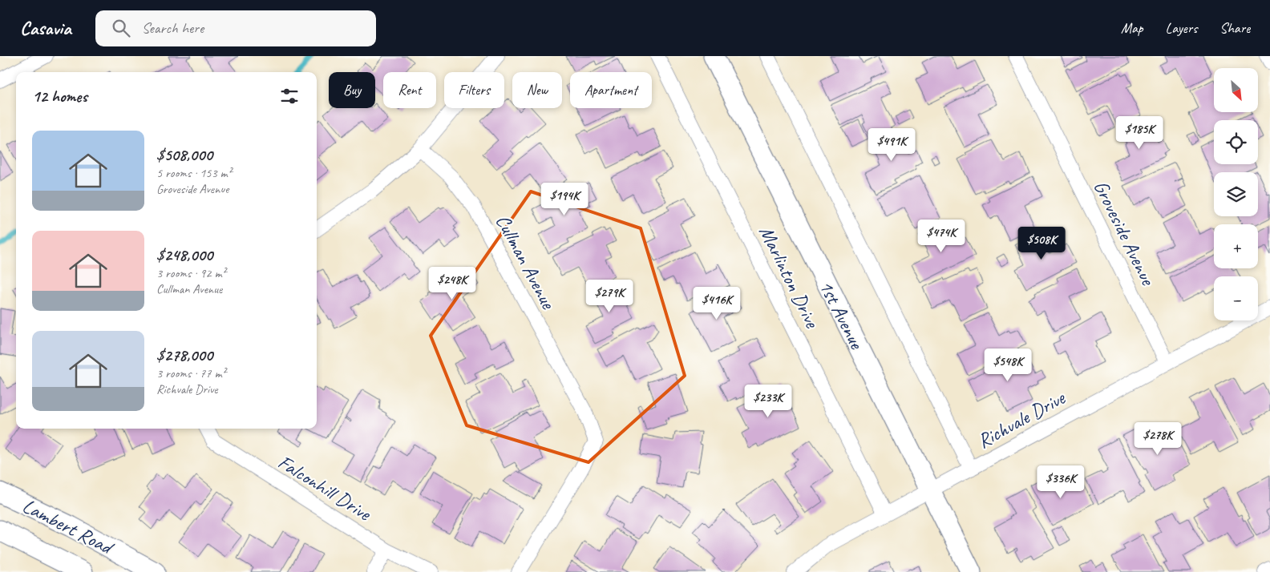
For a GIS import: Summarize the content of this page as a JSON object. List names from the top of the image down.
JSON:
{
  "streets": {
    "main road": ["1st Avenue", "Lambert Road"],
    "street": [
      "Groveside Avenue",
      "Cullman Avenue",
      "Marlinton Drive",
      "Richvale Drive",
      "Falconhill Drive"
    ]
  },
  "crossings": [
    ["Groveside Avenue", "Richvale Drive"],
    ["Marlinton Drive", "Richvale Drive"],
    ["1st Avenue", "Richvale Drive"]
  ],
  "north": "bottom right",
  "page": {
    "header": "Casavia",
    "search": "Search here",
    "nav": ["Map", "Layers", "Share"],
    "map_buttons": ["+", "−"],
    "chip": [
      "Buy",
      "Rent",
      "Filters",
      "New",
      "Apartment"
    ],
    "heading": "12 homes",
    "price": [
      "$185K",
      "$491K",
      "$194K",
      "$474K",
      "$508K",
      "$248K",
      "$279K",
      "$416K",
      "$548K",
      "$233K",
      "$278K",
      "$336K"
    ],
    "list": [
      {
        "name": "$508,000",
        "note": "5 rooms · 153 m² · Groveside Avenue"
      },
      {
        "name": "$248,000",
        "note": "3 rooms · 92 m² · Cullman Avenue"
      },
      {
        "name": "$278,000",
        "note": "3 rooms · 77 m² · Richvale Drive"
      }
    ]
  }
}
